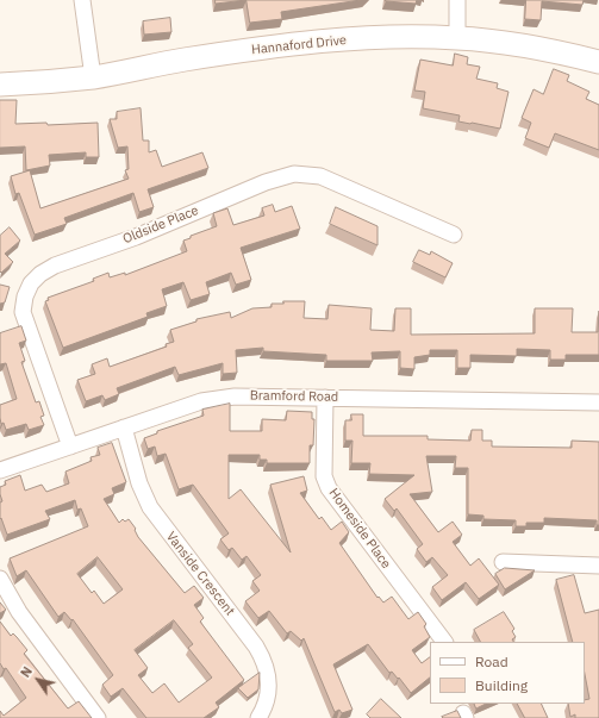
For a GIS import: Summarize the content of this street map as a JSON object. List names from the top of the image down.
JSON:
{
  "streets": {
    "street": [
      "Hannaford Drive",
      "Oldside Place",
      "Bramford Road",
      "Homeside Place",
      "Vanside Crescent"
    ]
  },
  "crossings": [
    ["Oldside Place", "Bramford Road"],
    ["Bramford Road", "Homeside Place"],
    ["Bramford Road", "Vanside Crescent"]
  ],
  "legend": ["Road", "Building"],
  "north": "top left"
}
